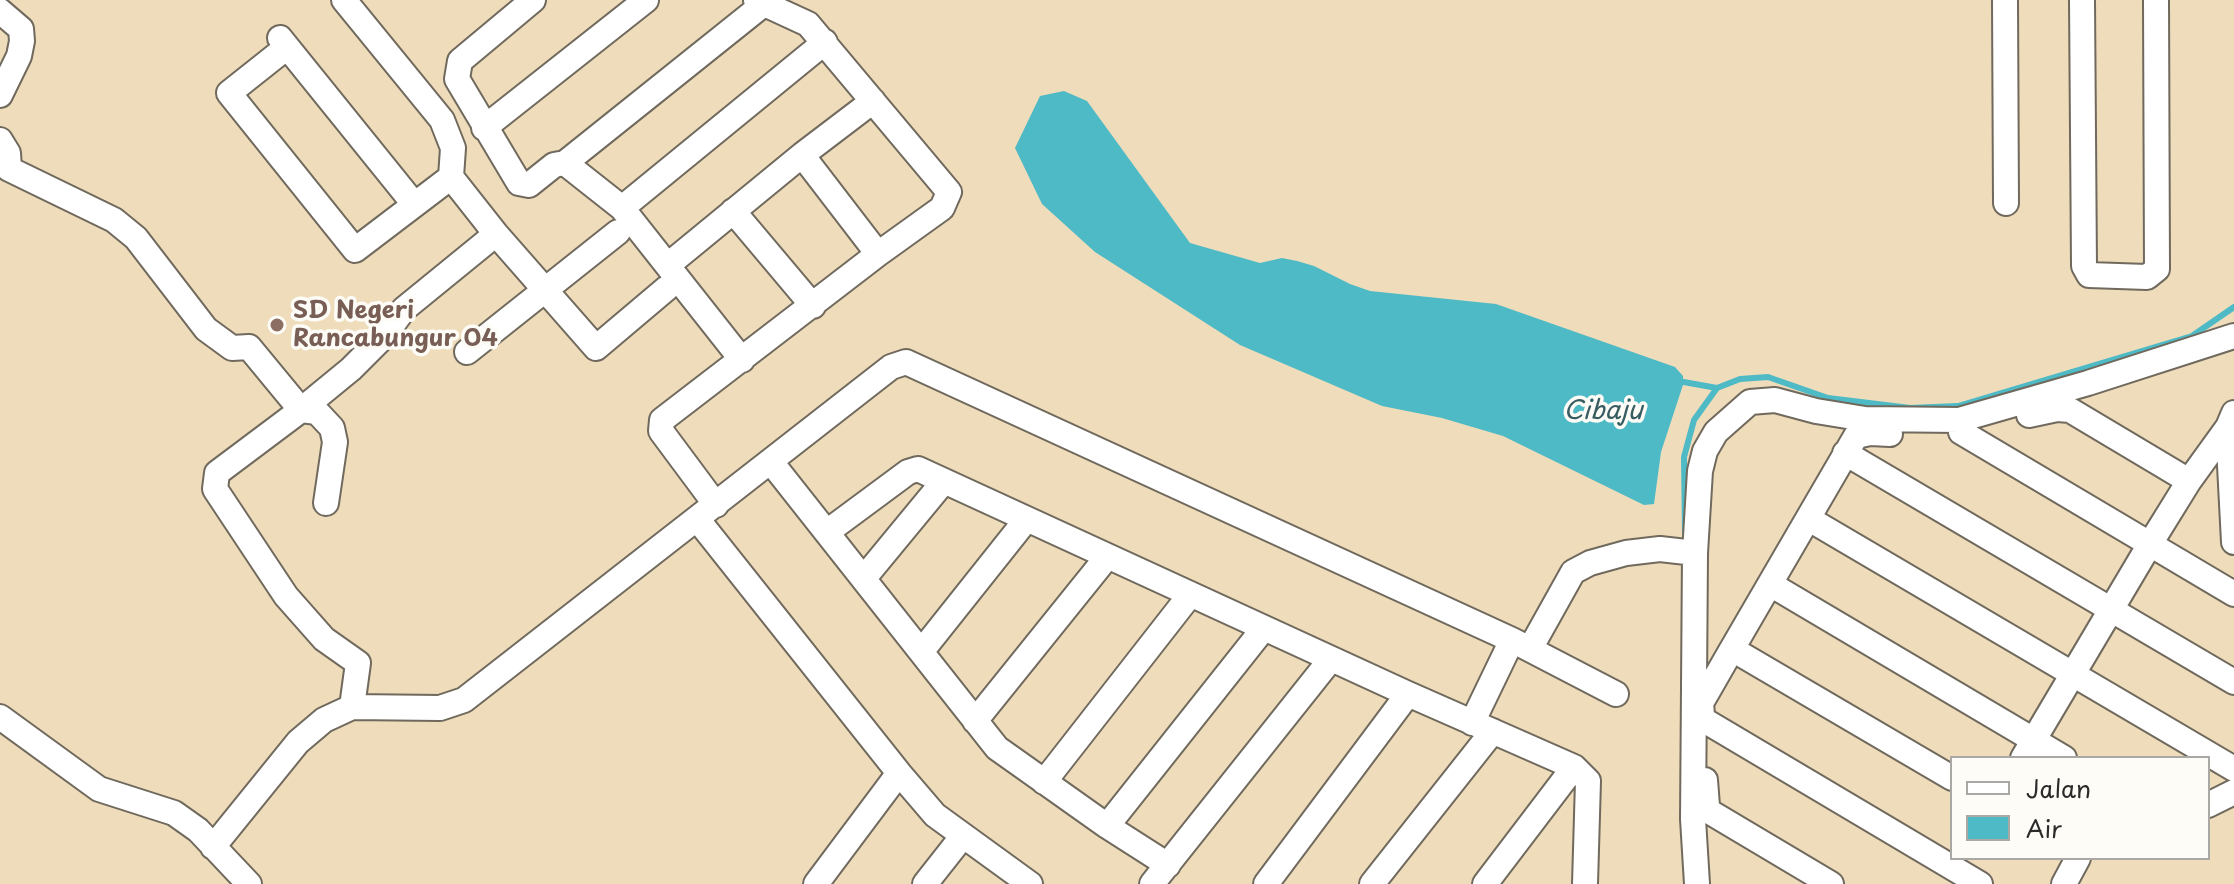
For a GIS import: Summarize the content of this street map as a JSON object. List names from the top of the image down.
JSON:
{
  "water": ["Cibaju"],
  "places": ["SD Negeri Rancabungur 04"],
  "legend": ["Jalan", "Air"]
}
